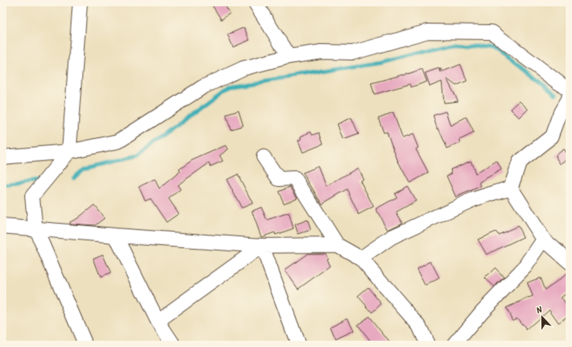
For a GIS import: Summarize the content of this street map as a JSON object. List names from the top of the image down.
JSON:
{
  "north": "top"
}
